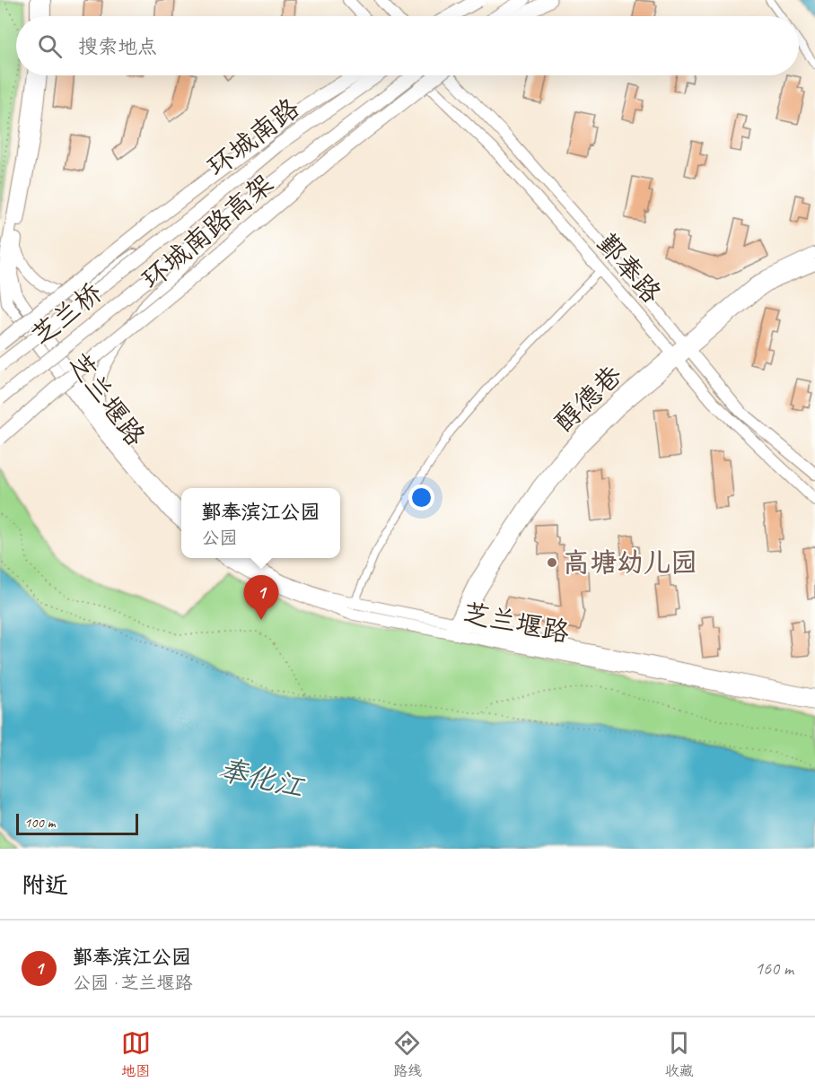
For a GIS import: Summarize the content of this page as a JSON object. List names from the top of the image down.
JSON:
{
  "streets": {
    "highway": ["环城南路高架"],
    "main road": ["环城南路", "芝兰桥"],
    "street": ["鄞奉路", "醇德巷", "芝兰堰路"]
  },
  "crossings": [
    ["环城南路", "芝兰桥"],
    ["鄞奉路", "醇德巷"],
    ["醇德巷", "芝兰堰路"]
  ],
  "water": ["奉化江"],
  "places": ["高塘幼儿园"],
  "scale_bar": "100 m",
  "page": {
    "search": "搜索地点",
    "popup": ["鄞奉滨江公园", "公园"],
    "pins": "1",
    "scale": "100 m",
    "heading": "附近",
    "list": [
      {
        "mark": "1",
        "name": "鄞奉滨江公园",
        "note": "公园 · 芝兰堰路",
        "value": "160 m"
      }
    ],
    "nav": ["地图", "路线", "收藏"]
  }
}
